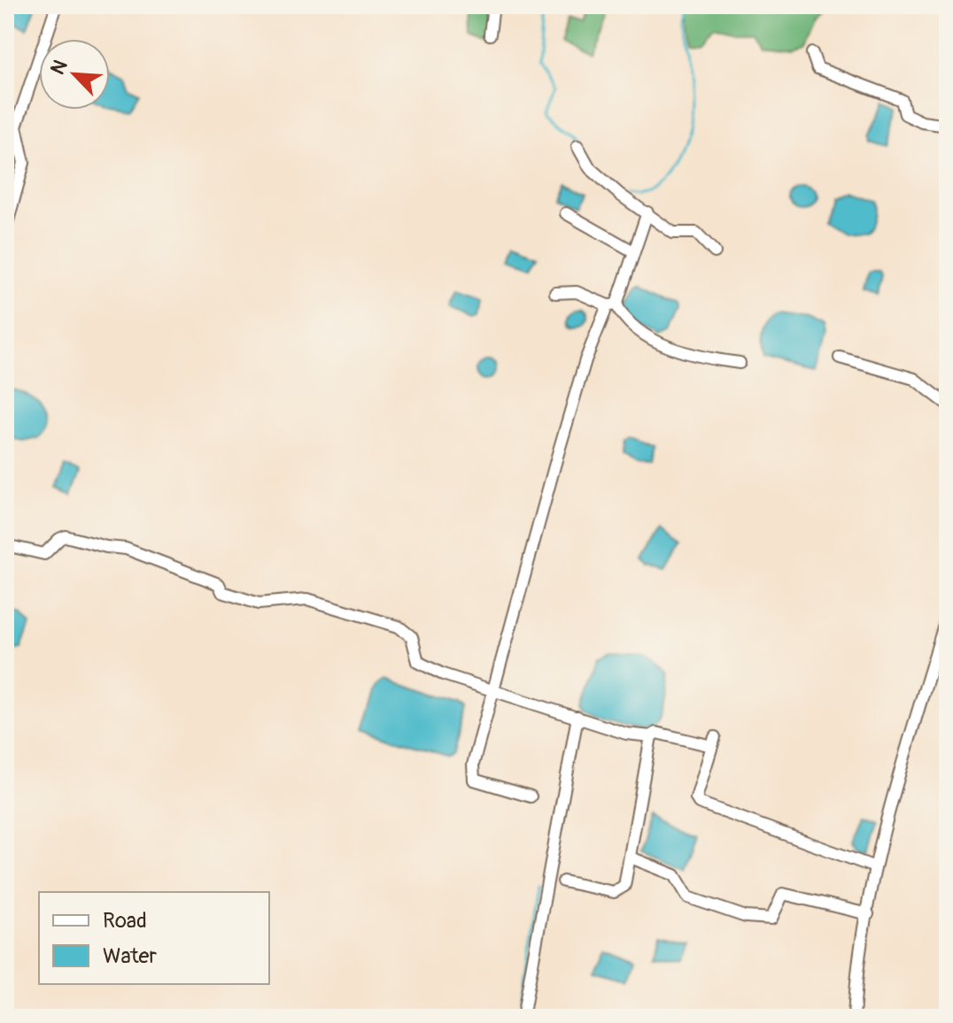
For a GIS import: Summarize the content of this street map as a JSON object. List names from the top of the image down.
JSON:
{
  "legend": ["Road", "Water"],
  "north": "top left"
}
